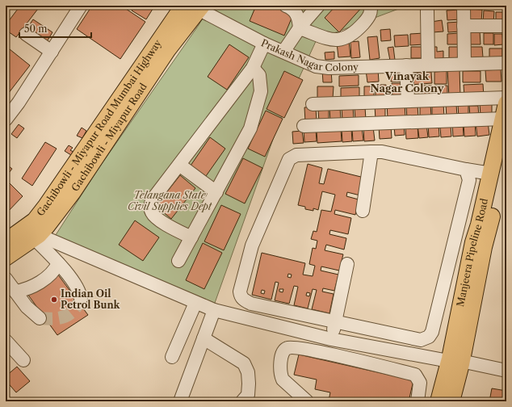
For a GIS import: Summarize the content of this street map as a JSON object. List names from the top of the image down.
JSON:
{
  "streets": {
    "main road": ["Gachibowli - Miyapur Road Mumbai Highway", "Gachibowli - Miyapur Road", "Manjeera Pipeline Road"],
    "street": ["Prakash Nagar Colony"]
  },
  "crossings": [
    ["Prakash Nagar Colony", "Gachibowli - Miyapur Road"],
    ["Gachibowli - Miyapur Road Mumbai Highway", "Gachibowli - Miyapur Road"]
  ],
  "districts": ["Vinayak Nagar Colony"],
  "parks": ["Telangana State Civil Supplies Dept"],
  "places": ["Indian Oil Petrol Bunk"],
  "scale_bar": "50 m"
}
